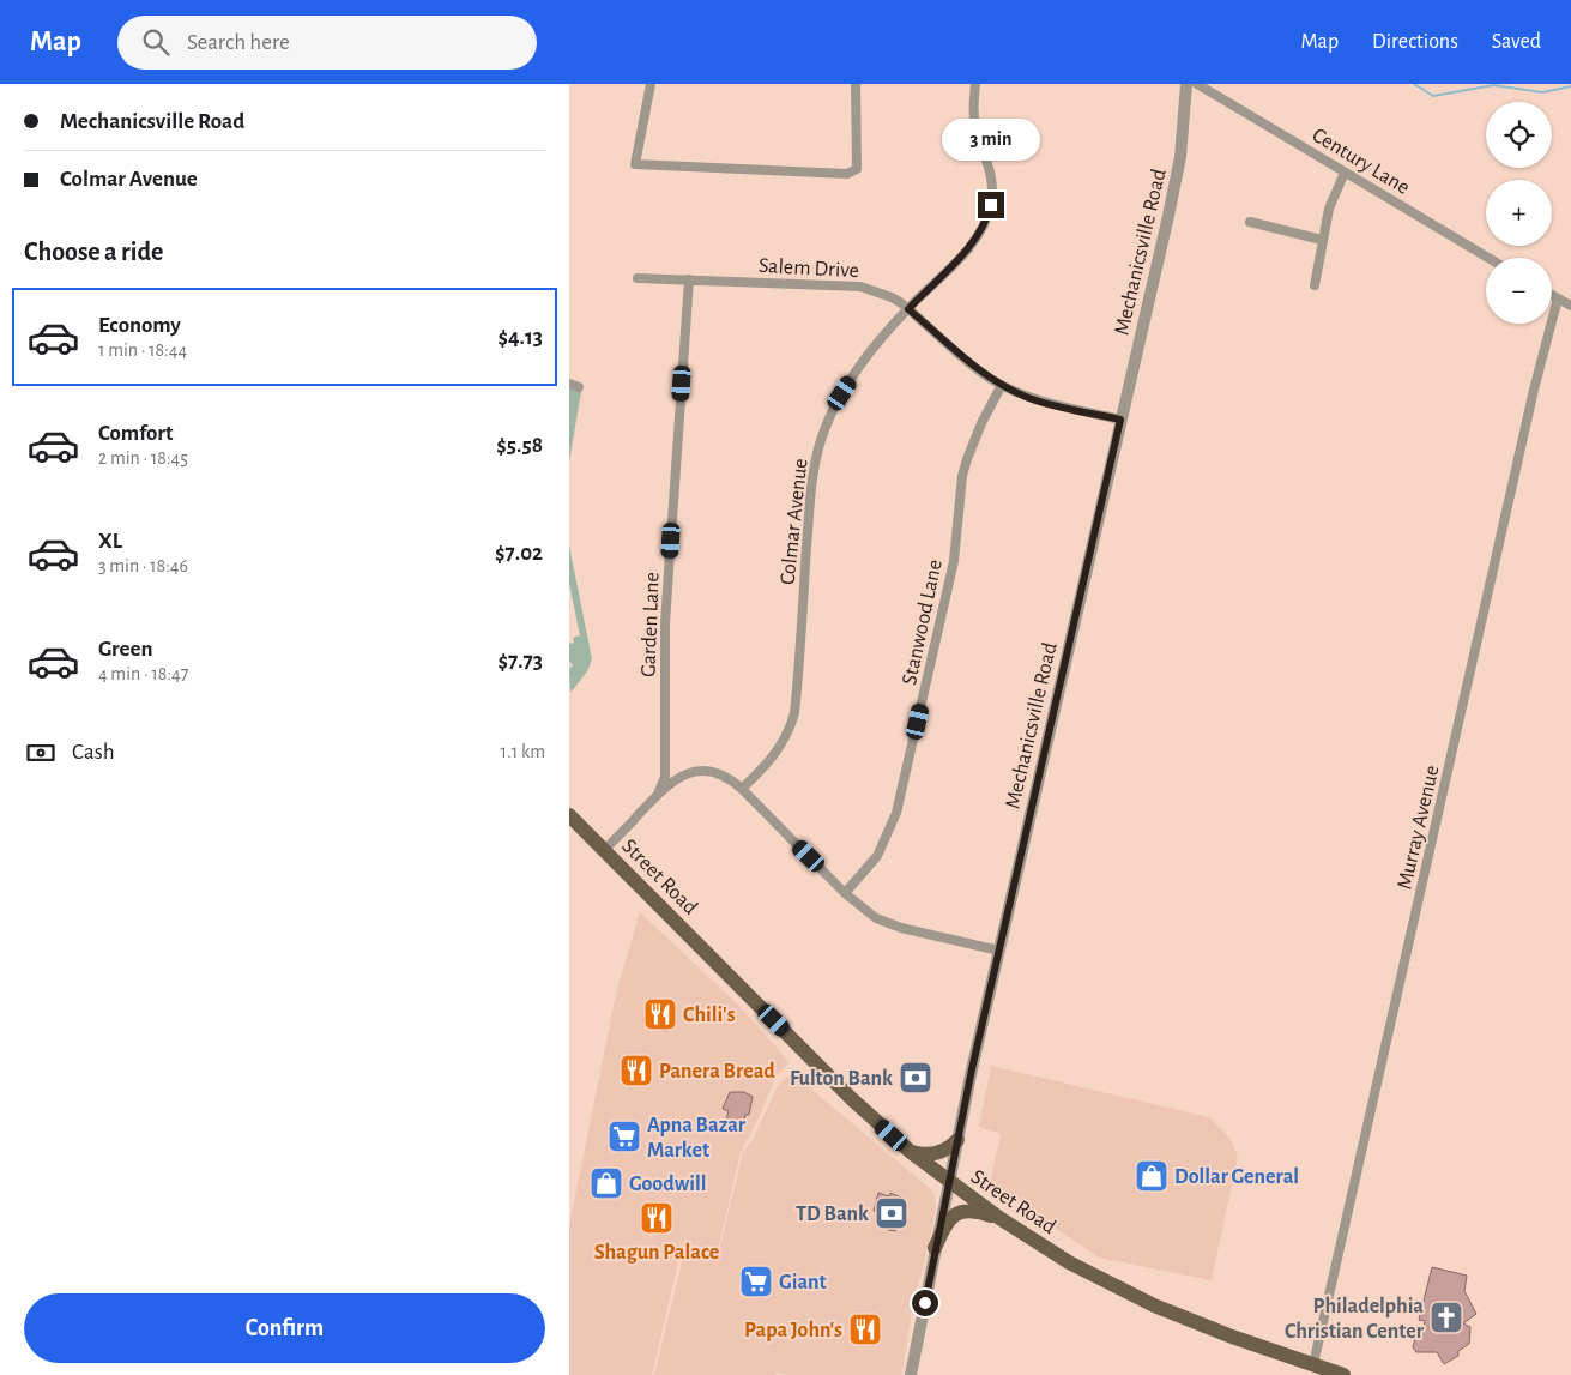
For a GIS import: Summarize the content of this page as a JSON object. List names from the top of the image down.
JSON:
{
  "streets": {
    "main road": ["Street Road"],
    "street": [
      "Century Lane",
      "Mechanicsville Road",
      "Salem Drive",
      "Colmar Avenue",
      "Stanwood Lane",
      "Garden Lane",
      "Murray Avenue"
    ]
  },
  "crossings": [
    ["Mechanicsville Road", "Salem Drive"],
    ["Mechanicsville Road", "Street Road"],
    ["Salem Drive", "Colmar Avenue"],
    ["Salem Drive", "Stanwood Lane"],
    ["Salem Drive", "Garden Lane"],
    ["Murray Avenue", "Street Road"]
  ],
  "places": {
    "restaurant": [
      "Chili's",
      "Panera Bread",
      "Shagun Palace",
      "Papa John's"
    ],
    "bank": ["Fulton Bank", "TD Bank"],
    "supermarket": ["Apna Bazar Market", "Giant"],
    "shop": ["Dollar General", "Goodwill"],
    "church": ["Philadelphia Christian Center"]
  },
  "page": {
    "header": "Map",
    "search": "Search here",
    "nav": ["Map", "Directions", "Saved"],
    "banner": ["Mechanicsville Road", "Colmar Avenue"],
    "map_buttons": ["+", "−"],
    "bubble": "3 min",
    "heading": "Choose a ride",
    "list": [
      {
        "name": "Economy",
        "note": "1 min · 18:44",
        "value": "$4.13"
      },
      {
        "name": "Comfort",
        "note": "2 min · 18:45",
        "value": "$5.58"
      },
      {
        "name": "XL",
        "note": "3 min · 18:46",
        "value": "$7.02"
      },
      {
        "name": "Green",
        "note": "4 min · 18:47",
        "value": "$7.73"
      }
    ],
    "pay": ["Cash", "1.1 km"],
    "buttons": "Confirm"
  }
}
